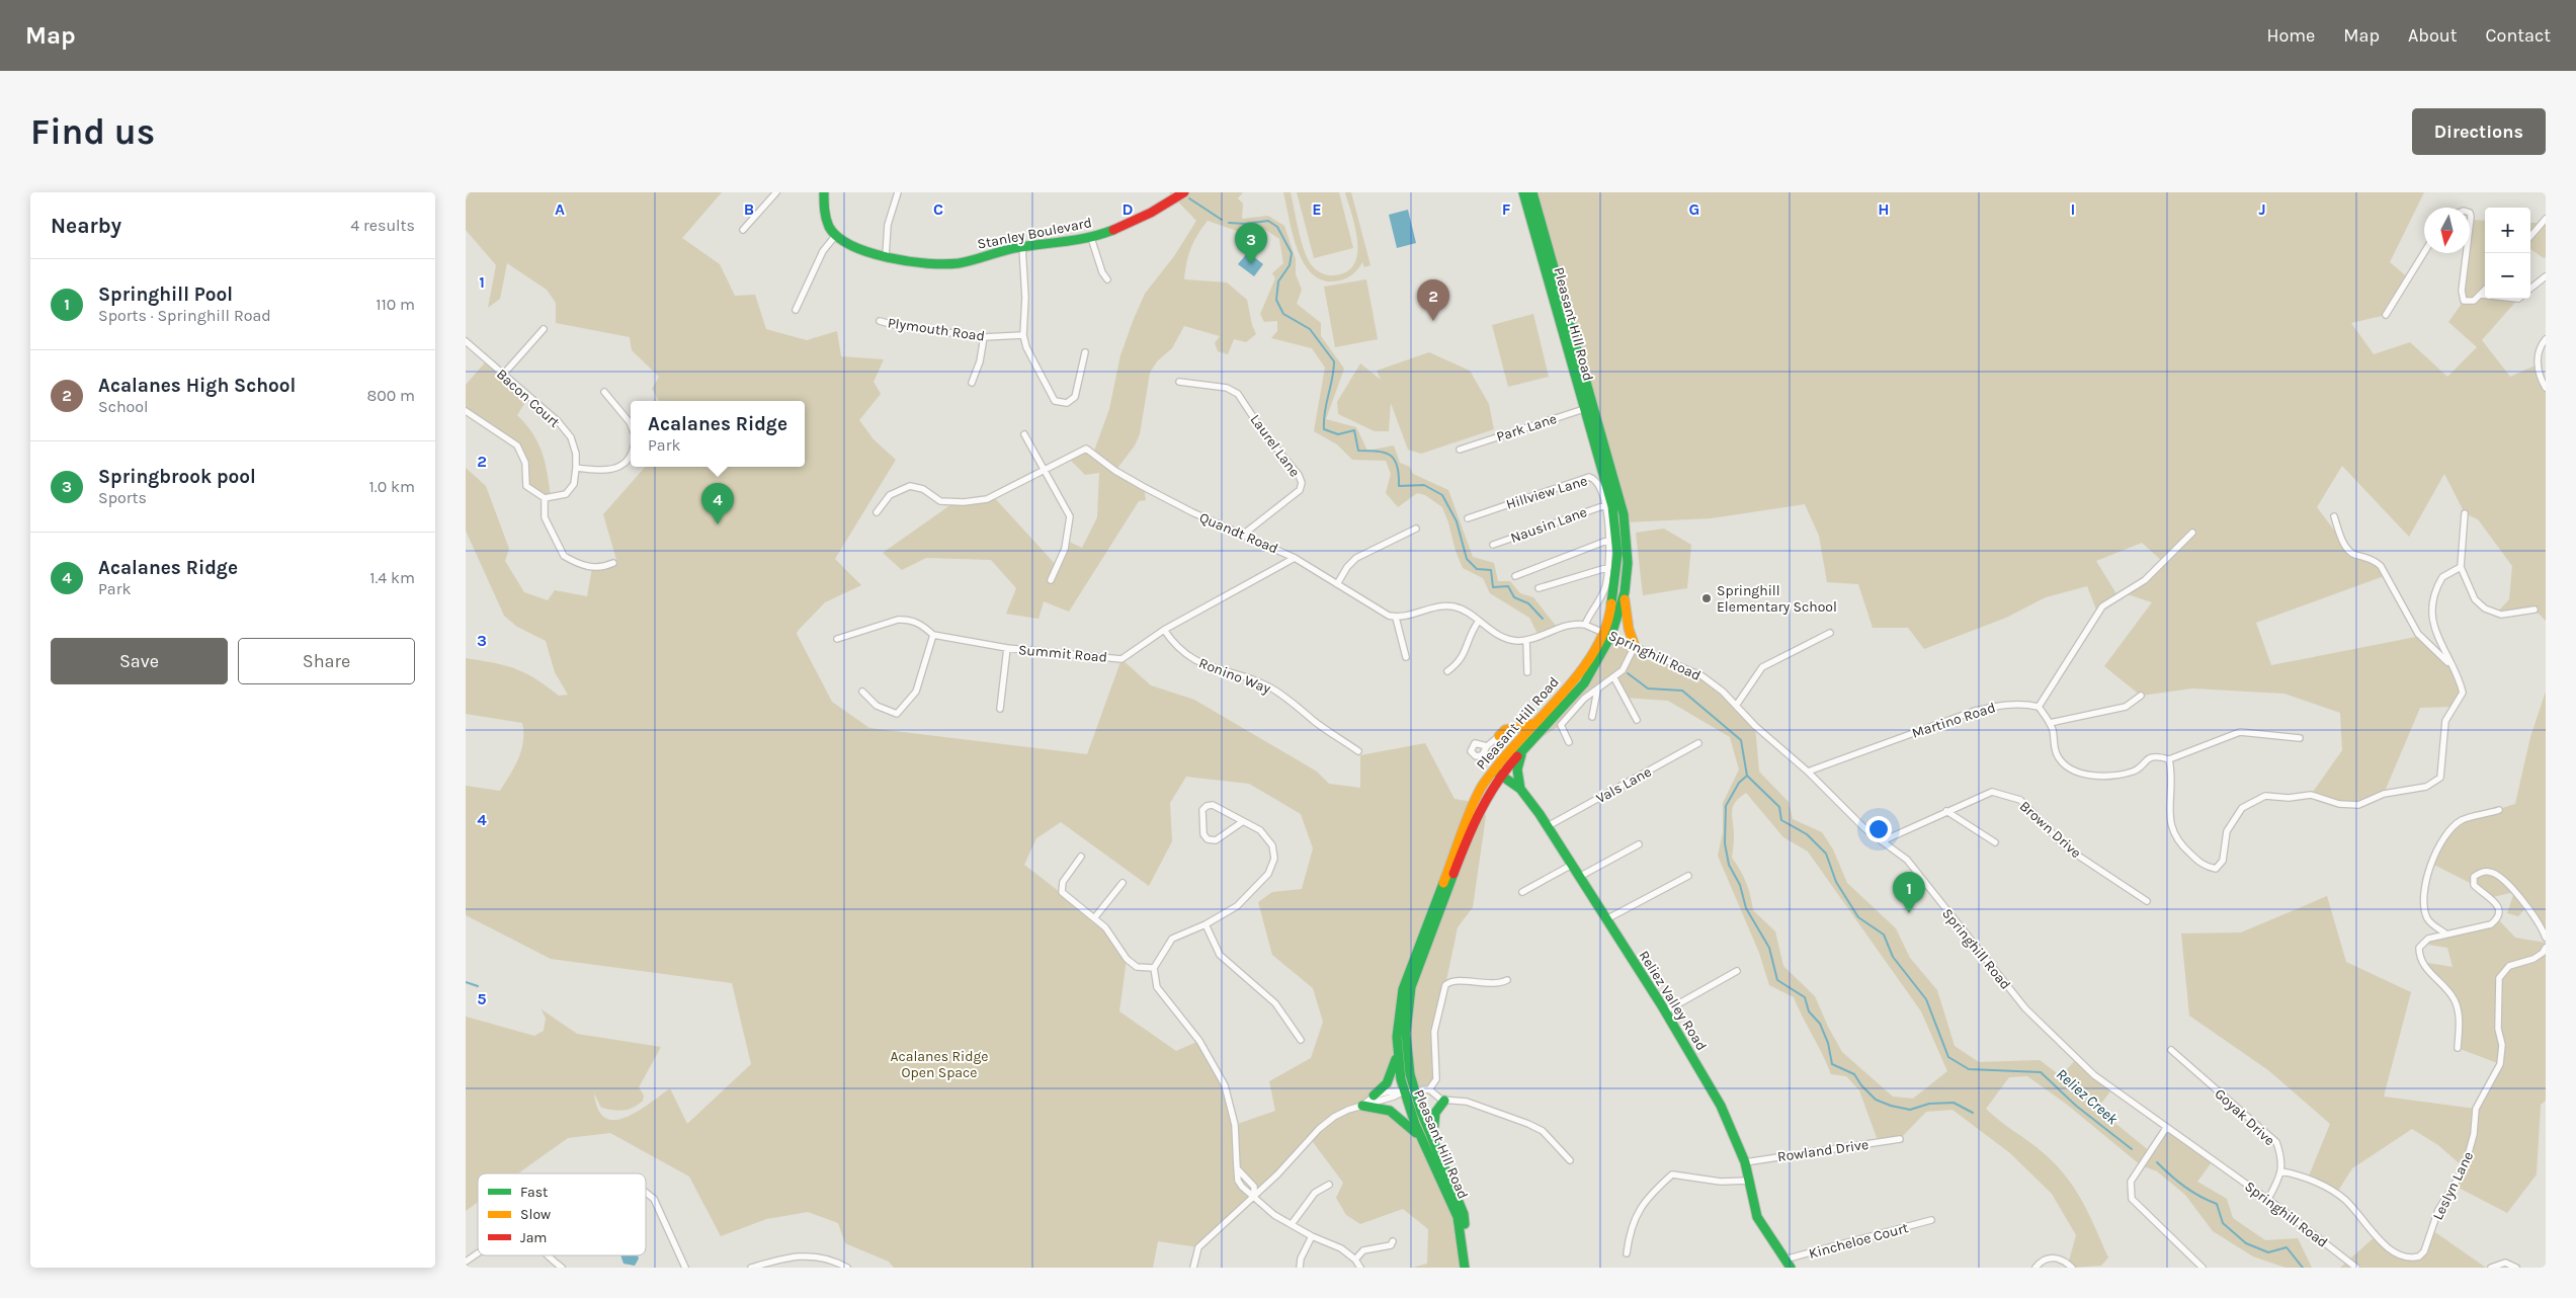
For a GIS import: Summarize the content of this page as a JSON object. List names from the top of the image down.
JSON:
{
  "streets": {
    "main road": ["Stanley Boulevard", "Pleasant Hill Road", "Reliez Valley Road"],
    "street": [
      "Plymouth Road",
      "Bacon Court",
      "Park Lane",
      "Laurel Lane",
      "Hillview Lane",
      "Nausin Lane",
      "Quandt Road",
      "Summit Road",
      "Springhill Road",
      "Ronino Way",
      "Martino Road",
      "Vals Lane",
      "Brown Drive",
      "Goyak Drive",
      "Rowland Drive",
      "Leslyn Lane",
      "Kincheloe Court"
    ]
  },
  "crossings": [
    ["Pleasant Hill Road", "Park Lane"],
    ["Pleasant Hill Road", "Springhill Road"],
    ["Pleasant Hill Road", "Reliez Valley Road"],
    ["Laurel Lane", "Quandt Road"],
    ["Hillview Lane", "Nausin Lane"],
    ["Quandt Road", "Summit Road"],
    ["Summit Road", "Ronino Way"],
    ["Springhill Road", "Martino Road"],
    ["Springhill Road", "Brown Drive"],
    ["Vals Lane", "Reliez Valley Road"],
    ["Reliez Valley Road", "Rowland Drive"],
    ["Reliez Valley Road", "Kincheloe Court"],
    ["Goyak Drive", "Leslyn Lane"]
  ],
  "water": ["Reliez Creek"],
  "parks": ["Acalanes Ridge Open Space"],
  "places": ["Springhill Elementary School"],
  "legend": ["Fast", "Slow", "Jam"],
  "north": "bottom",
  "page": {
    "header": "Map",
    "nav": [
      "Home",
      "Map",
      "About",
      "Contact"
    ],
    "buttons": [
      "Directions",
      ["Save", "Share"]
    ],
    "title": "Find us",
    "heading": ["Nearby", "4 results"],
    "map_buttons": ["+", "−"],
    "pins": [
      "3",
      "2",
      "4",
      "1"
    ],
    "list": [
      {
        "mark": "1",
        "name": "Springhill Pool",
        "note": "Sports · Springhill Road",
        "value": "110 m"
      },
      {
        "mark": "2",
        "name": "Acalanes High School",
        "note": "School",
        "value": "800 m"
      },
      {
        "mark": "3",
        "name": "Springbrook pool",
        "note": "Sports",
        "value": "1.0 km"
      },
      {
        "mark": "4",
        "name": "Acalanes Ridge",
        "note": "Park",
        "value": "1.4 km"
      }
    ],
    "popup": ["Acalanes Ridge", "Park"]
  },
  "grid": {
    "columns": [
      "A",
      "B",
      "C",
      "D",
      "E",
      "F",
      "G",
      "H",
      "I",
      "J"
    ],
    "rows": [
      "1",
      "2",
      "3",
      "4",
      "5"
    ]
  }
}
